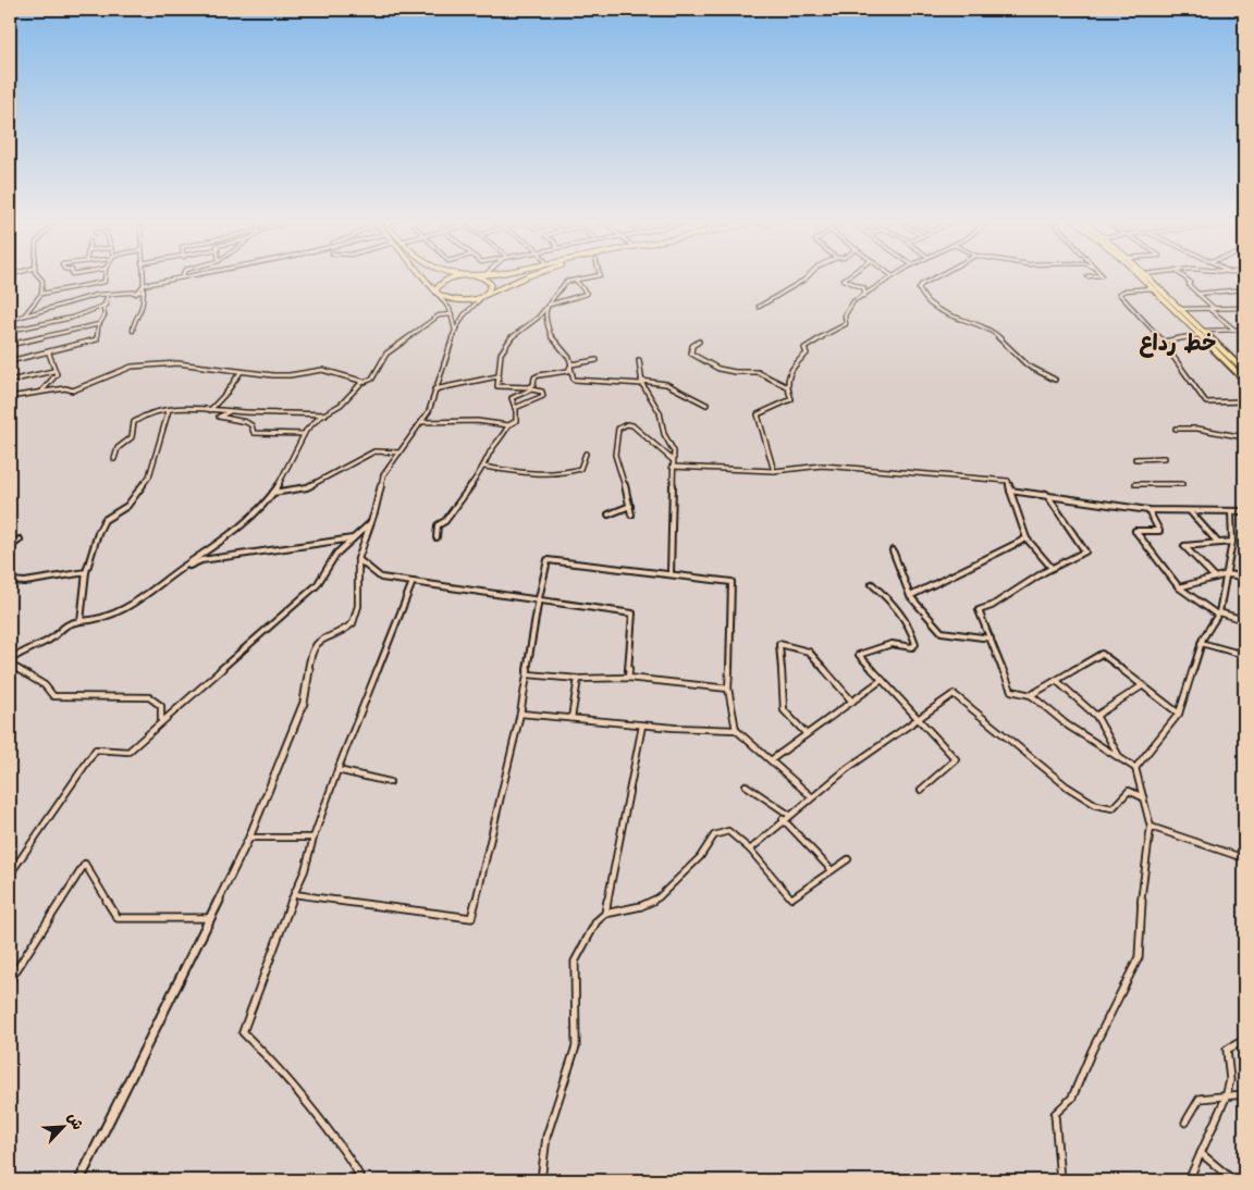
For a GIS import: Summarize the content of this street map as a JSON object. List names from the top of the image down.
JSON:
{
  "districts": ["خط رداع"],
  "north": "top right"
}
